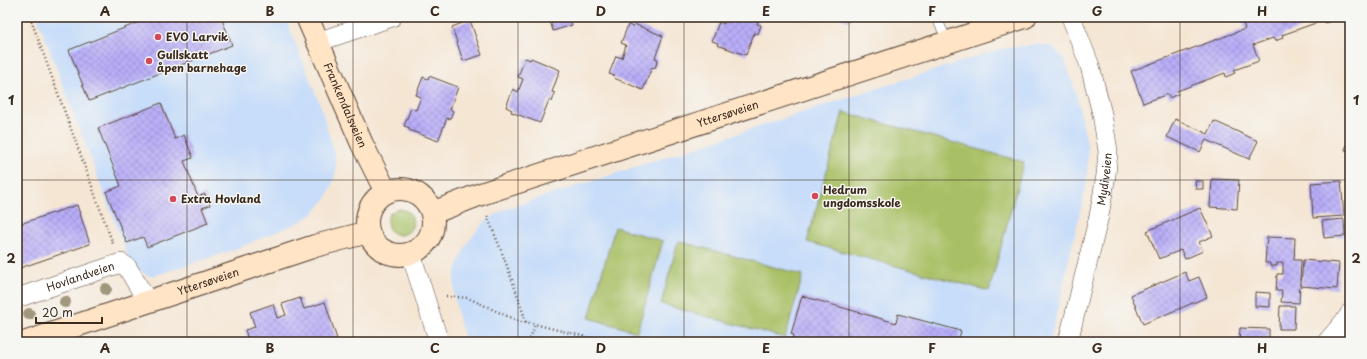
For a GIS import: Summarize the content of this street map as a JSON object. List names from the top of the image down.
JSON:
{
  "streets": {
    "main road": ["Frankendalsveien", "Yttersøveien"],
    "street": ["Mydiveien", "Hovlandveien"]
  },
  "crossings": [
    ["Frankendalsveien", "Yttersøveien"],
    ["Yttersøveien", "Hovlandveien"]
  ],
  "places": [
    "EVO Larvik",
    "Gullskatt åpen barnehage",
    "Hedrum ungdomsskole",
    "Extra Hovland"
  ],
  "scale_bar": "20 m",
  "grid": {
    "columns": [
      "A",
      "B",
      "C",
      "D",
      "E",
      "F",
      "G",
      "H"
    ],
    "rows": ["1", "2"]
  }
}
